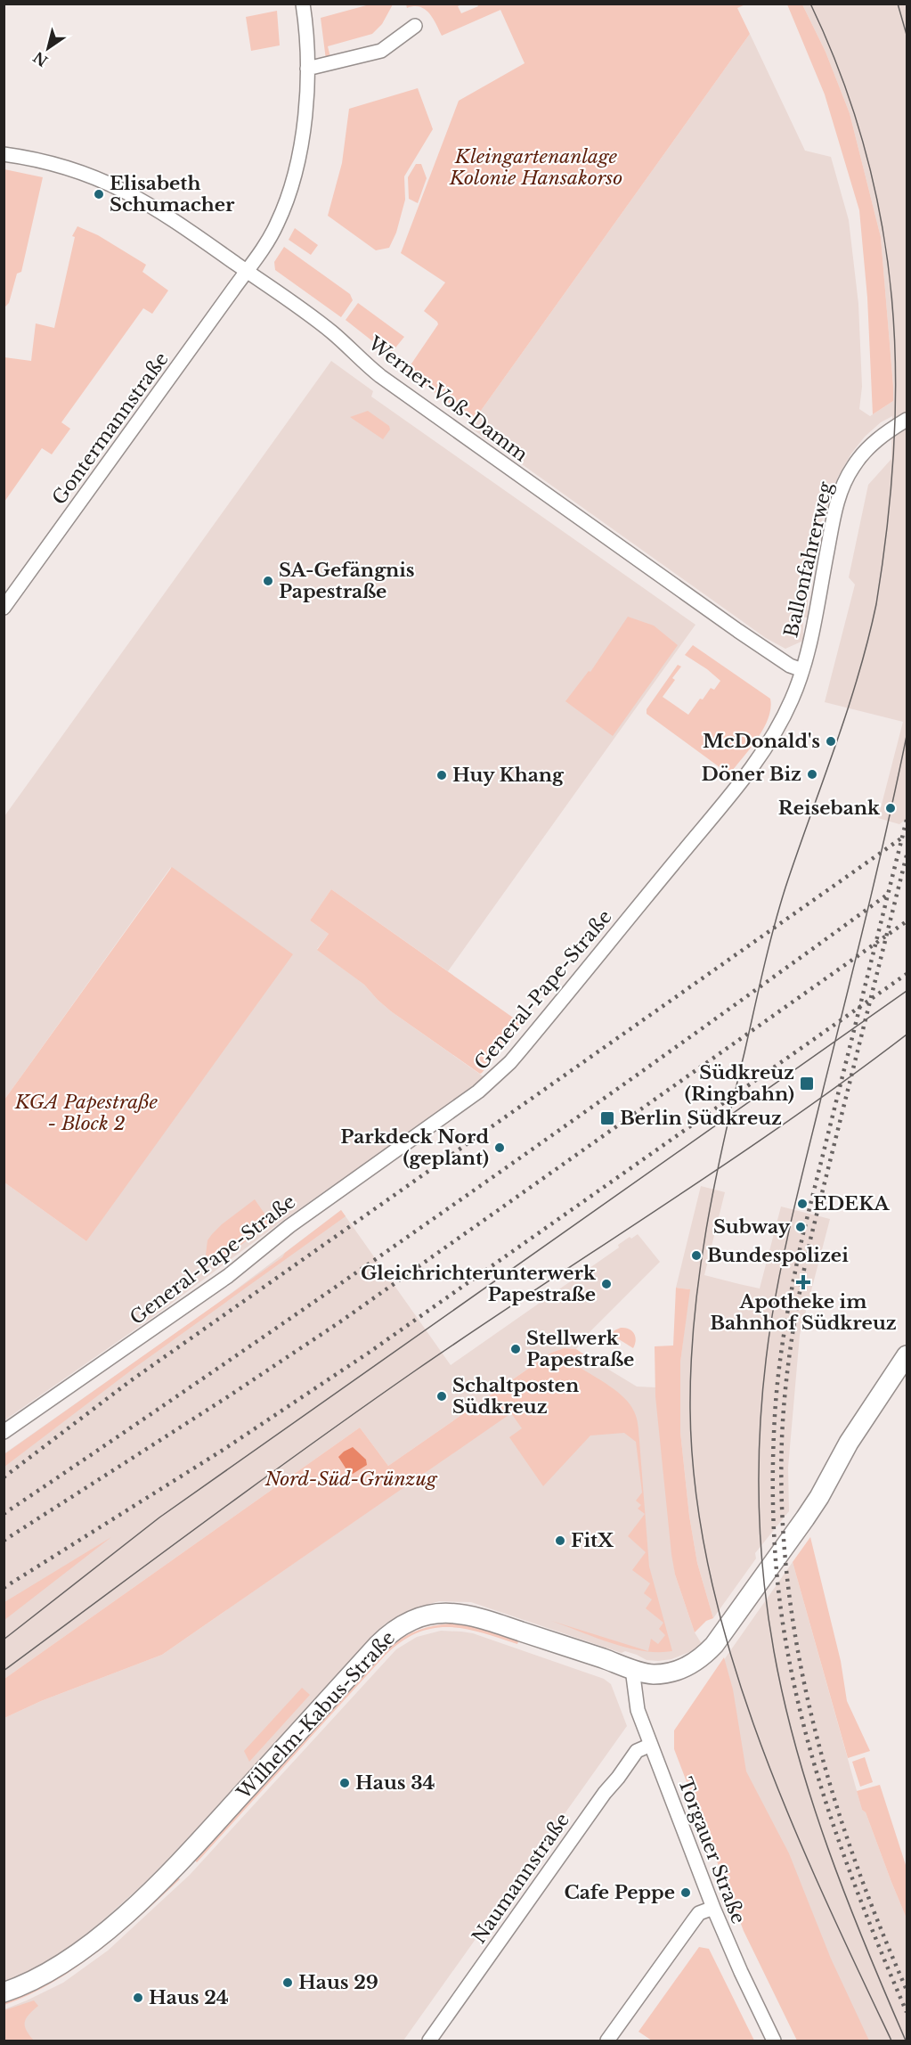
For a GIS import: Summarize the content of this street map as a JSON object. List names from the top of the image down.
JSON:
{
  "streets": {
    "street": [
      "Werner-Voß-Damm",
      "Gontermannstraße",
      "Ballonfahrerweg",
      "General-Pape-Straße",
      "Wilhelm-Kabus-Straße",
      "Torgauer Straße",
      "Naumannstraße"
    ]
  },
  "crossings": [
    ["Werner-Voß-Damm", "Gontermannstraße"],
    ["Werner-Voß-Damm", "Ballonfahrerweg"],
    ["Werner-Voß-Damm", "General-Pape-Straße"],
    ["Ballonfahrerweg", "General-Pape-Straße"],
    ["Wilhelm-Kabus-Straße", "Torgauer Straße"],
    ["Torgauer Straße", "Naumannstraße"]
  ],
  "parks": ["Kleingartenanlage Kolonie Hansakorso", "KGA Papestraße - Block 2", "Nord-Süd-Grünzug"],
  "places": {
    "other": [
      "Elisabeth Schumacher",
      "SA-Gefängnis Papestraße",
      "McDonald's",
      "Döner Biz",
      "Huy Khang",
      "Reisebank",
      "Parkdeck Nord (geplant)",
      "EDEKA",
      "Subway",
      "Bundespolizei",
      "Gleichrichterunterwerk Papestraße",
      "Stellwerk Papestraße",
      "Schaltposten Südkreuz",
      "FitX",
      "Haus 34",
      "Cafe Peppe",
      "Haus 29",
      "Haus 24"
    ],
    "transit": ["Südkreuz (Ringbahn)", "Berlin Südkreuz"],
    "health": ["Apotheke im Bahnhof Südkreuz"]
  },
  "north": "bottom left"
}
